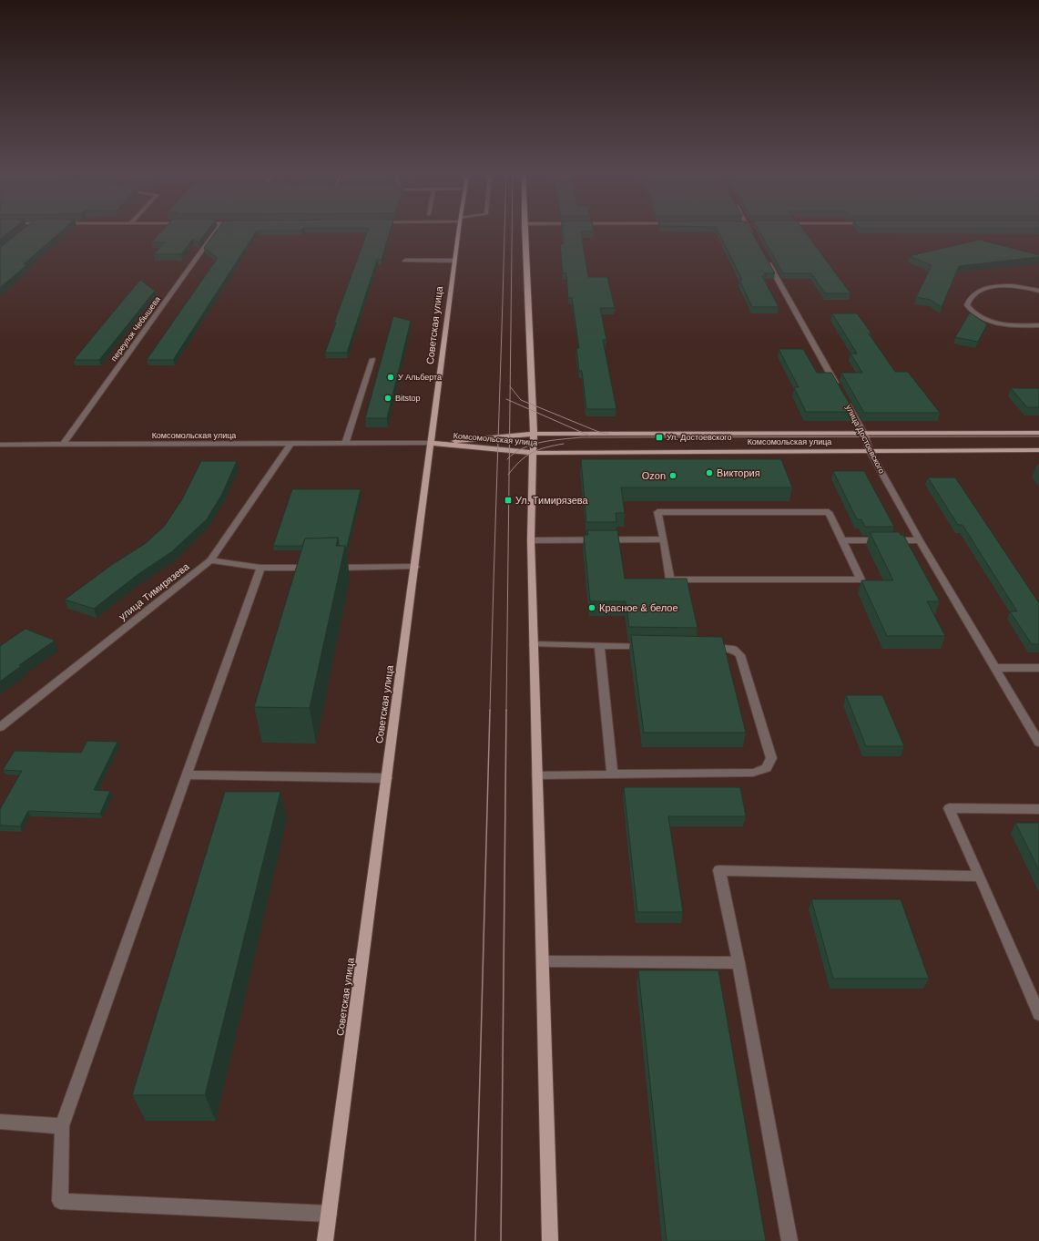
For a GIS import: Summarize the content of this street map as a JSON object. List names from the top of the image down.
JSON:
{
  "streets": {
    "main road": ["Советская улица", "Комсомольская улица"],
    "street": ["переулок Чебышева", "улица Достоевского", "улица Тимирязева"]
  },
  "crossings": [
    ["Советская улица", "Комсомольская улица"],
    ["переулок Чебышева", "Комсомольская улица"],
    ["Комсомольская улица", "улица Достоевского"],
    ["Комсомольская улица", "улица Тимирязева"]
  ],
  "places": {
    "other": [
      "У Альберта",
      "Bitstop",
      "Виктория",
      "Ozon",
      "Красное & белое"
    ],
    "transit": ["Ул. Достоевского", "Ул. Тимирязева"]
  }
}
